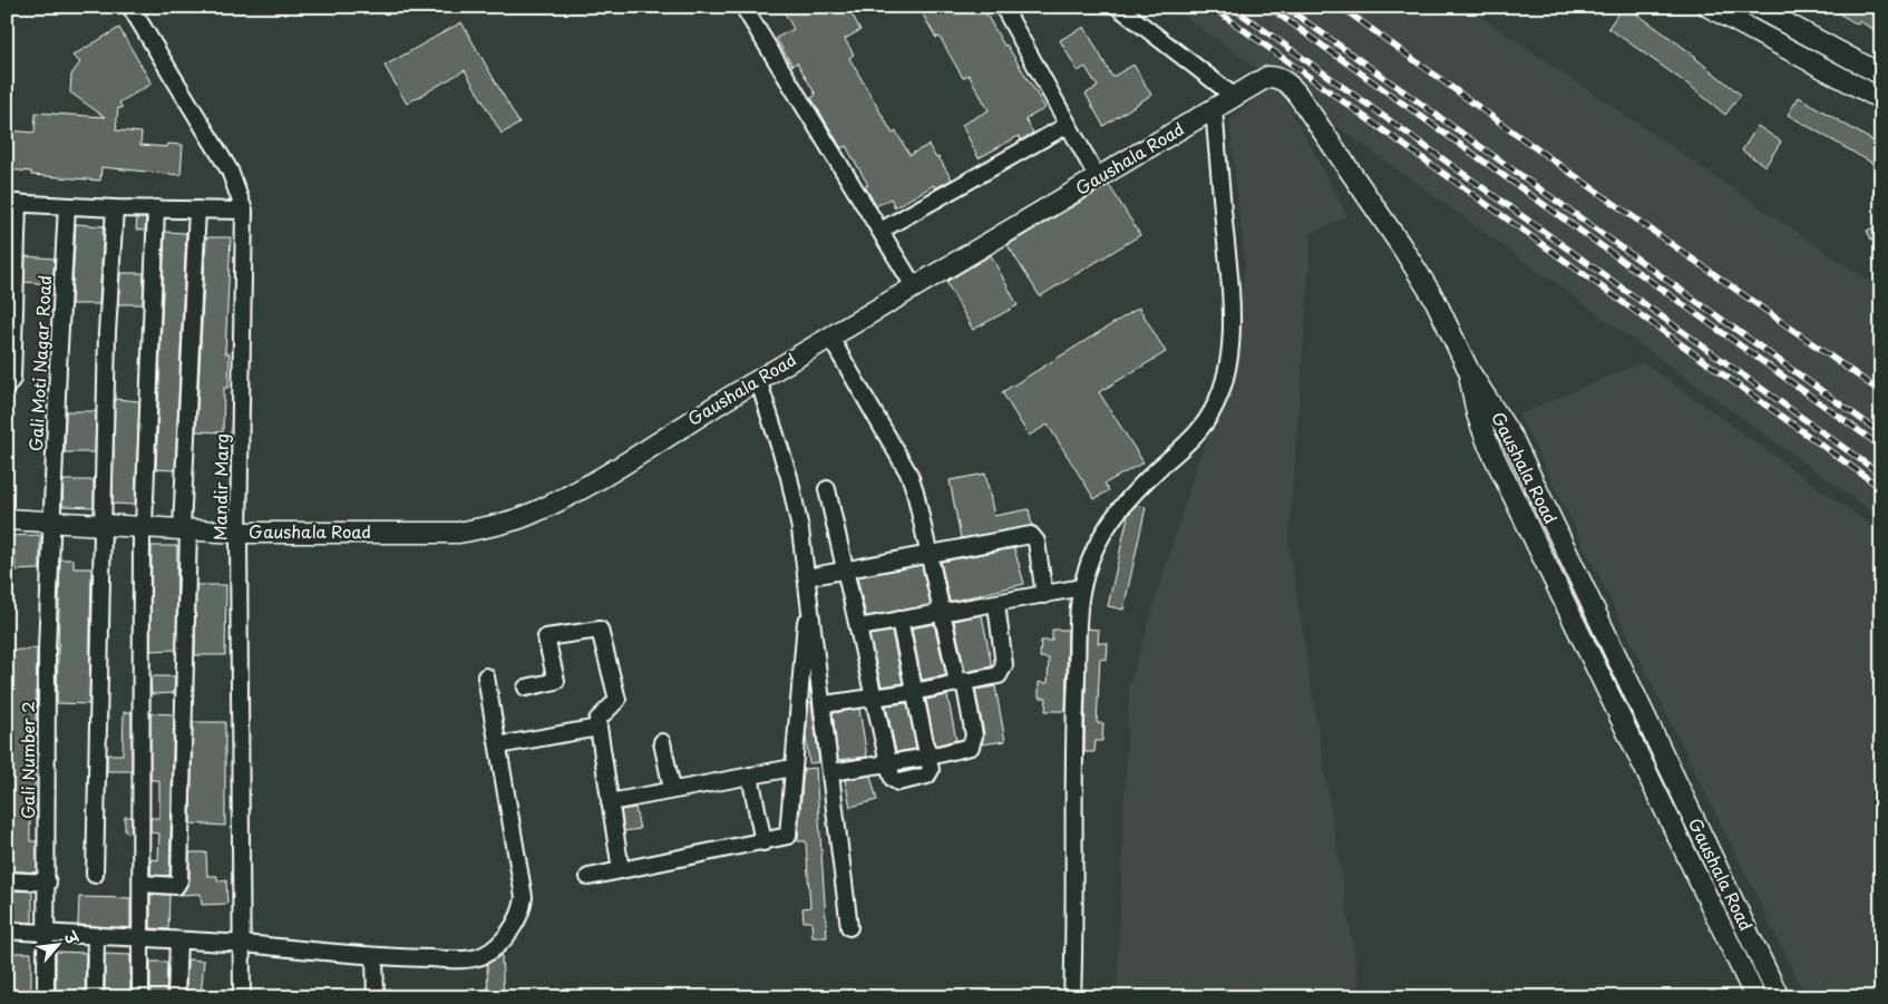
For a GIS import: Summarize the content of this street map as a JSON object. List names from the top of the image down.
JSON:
{
  "streets": {
    "street": [
      "Gaushala Road",
      "Gali Moti Nagar Road",
      "Mandir Marg",
      "Gali Number 2"
    ]
  },
  "crossings": [
    ["Gaushala Road", "Gali Moti Nagar Road"],
    ["Gaushala Road", "Mandir Marg"],
    ["Gaushala Road", "Gali Number 2"],
    ["Gali Moti Nagar Road", "Gali Number 2"]
  ],
  "north": "top right"
}
